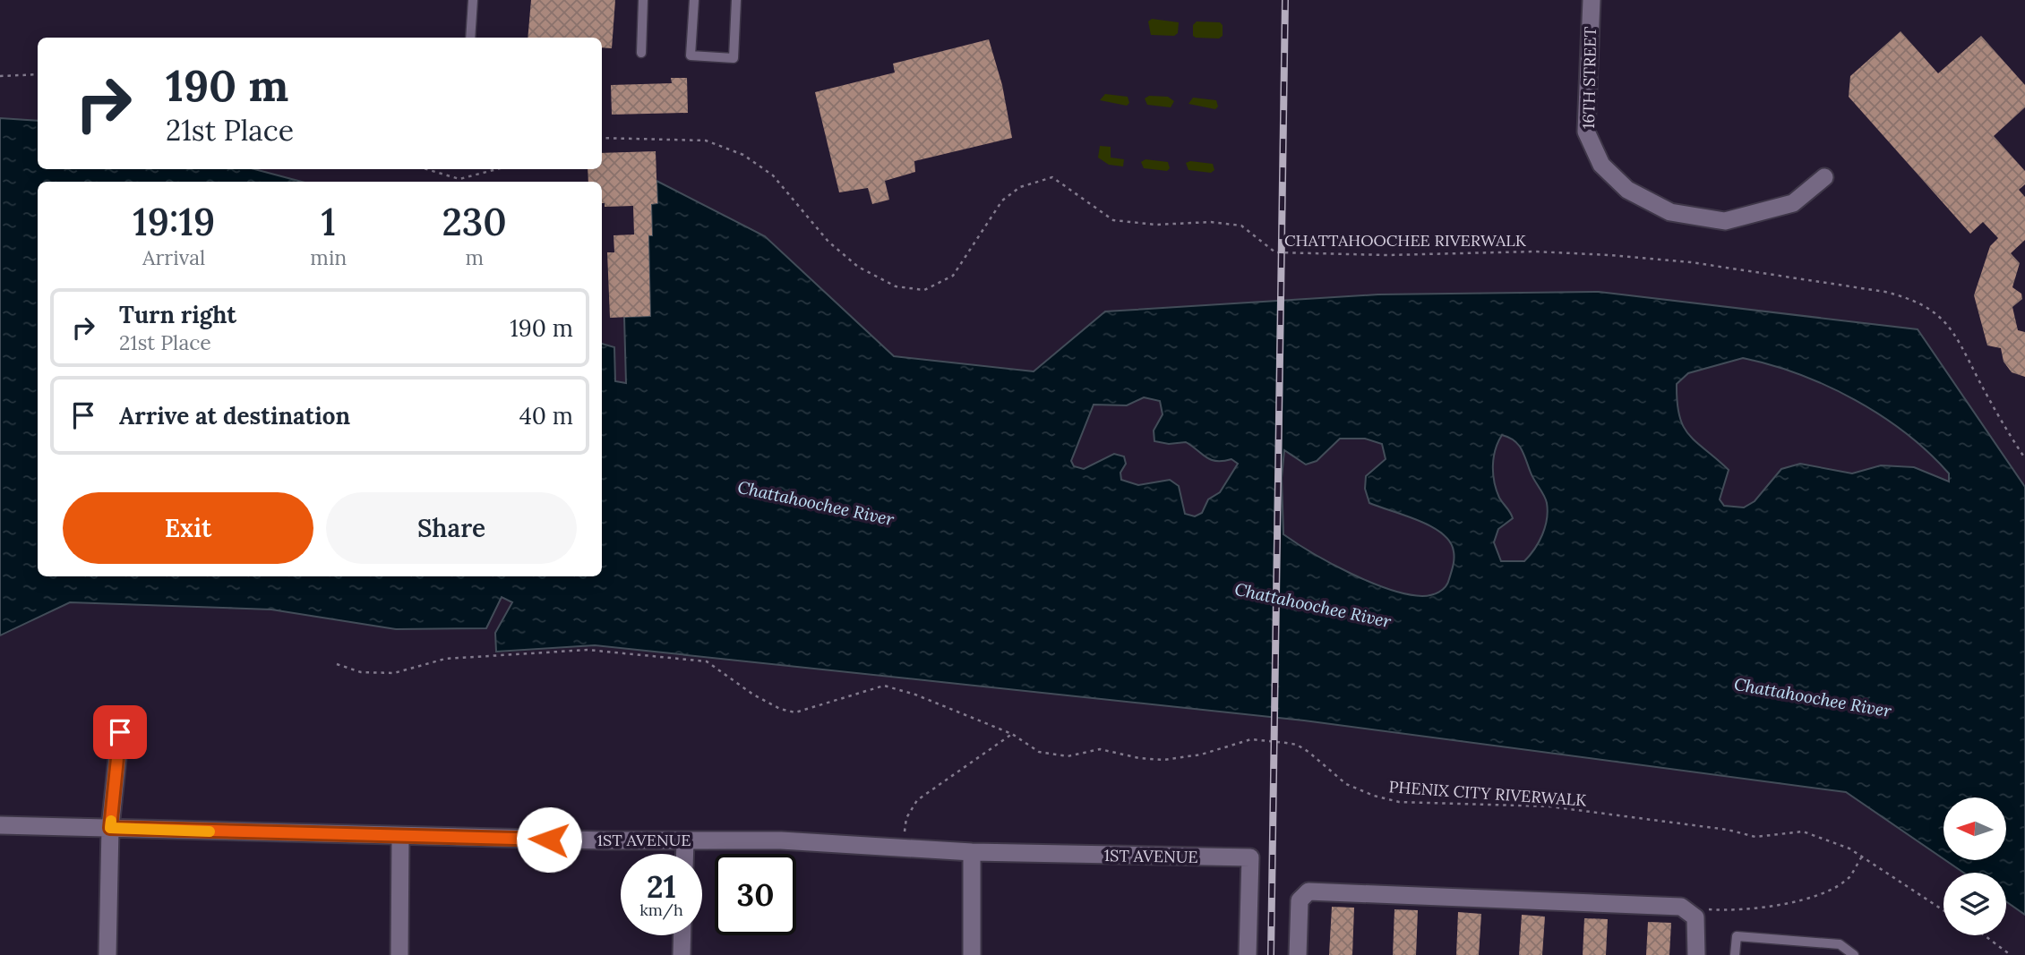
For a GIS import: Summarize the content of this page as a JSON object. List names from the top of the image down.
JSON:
{
  "streets": {
    "street": ["16TH STREET", "1ST AVENUE"],
    "path": ["CHATTAHOOCHEE RIVERWALK", "PHENIX CITY RIVERWALK"]
  },
  "water": ["Chattahoochee River"],
  "north": "left",
  "page": {
    "turn": ["190 m", "21st Place"],
    "eta": [
      "19:19",
      "Arrival",
      "1",
      "min",
      "230",
      "m"
    ],
    "list": [
      {
        "name": "Turn right",
        "note": "21st Place",
        "value": "190 m"
      },
      {
        "name": "Arrive at destination",
        "value": "40 m"
      }
    ],
    "buttons": ["Exit", "Share"],
    "speed": "21 km/h",
    "limit": "30"
  }
}
